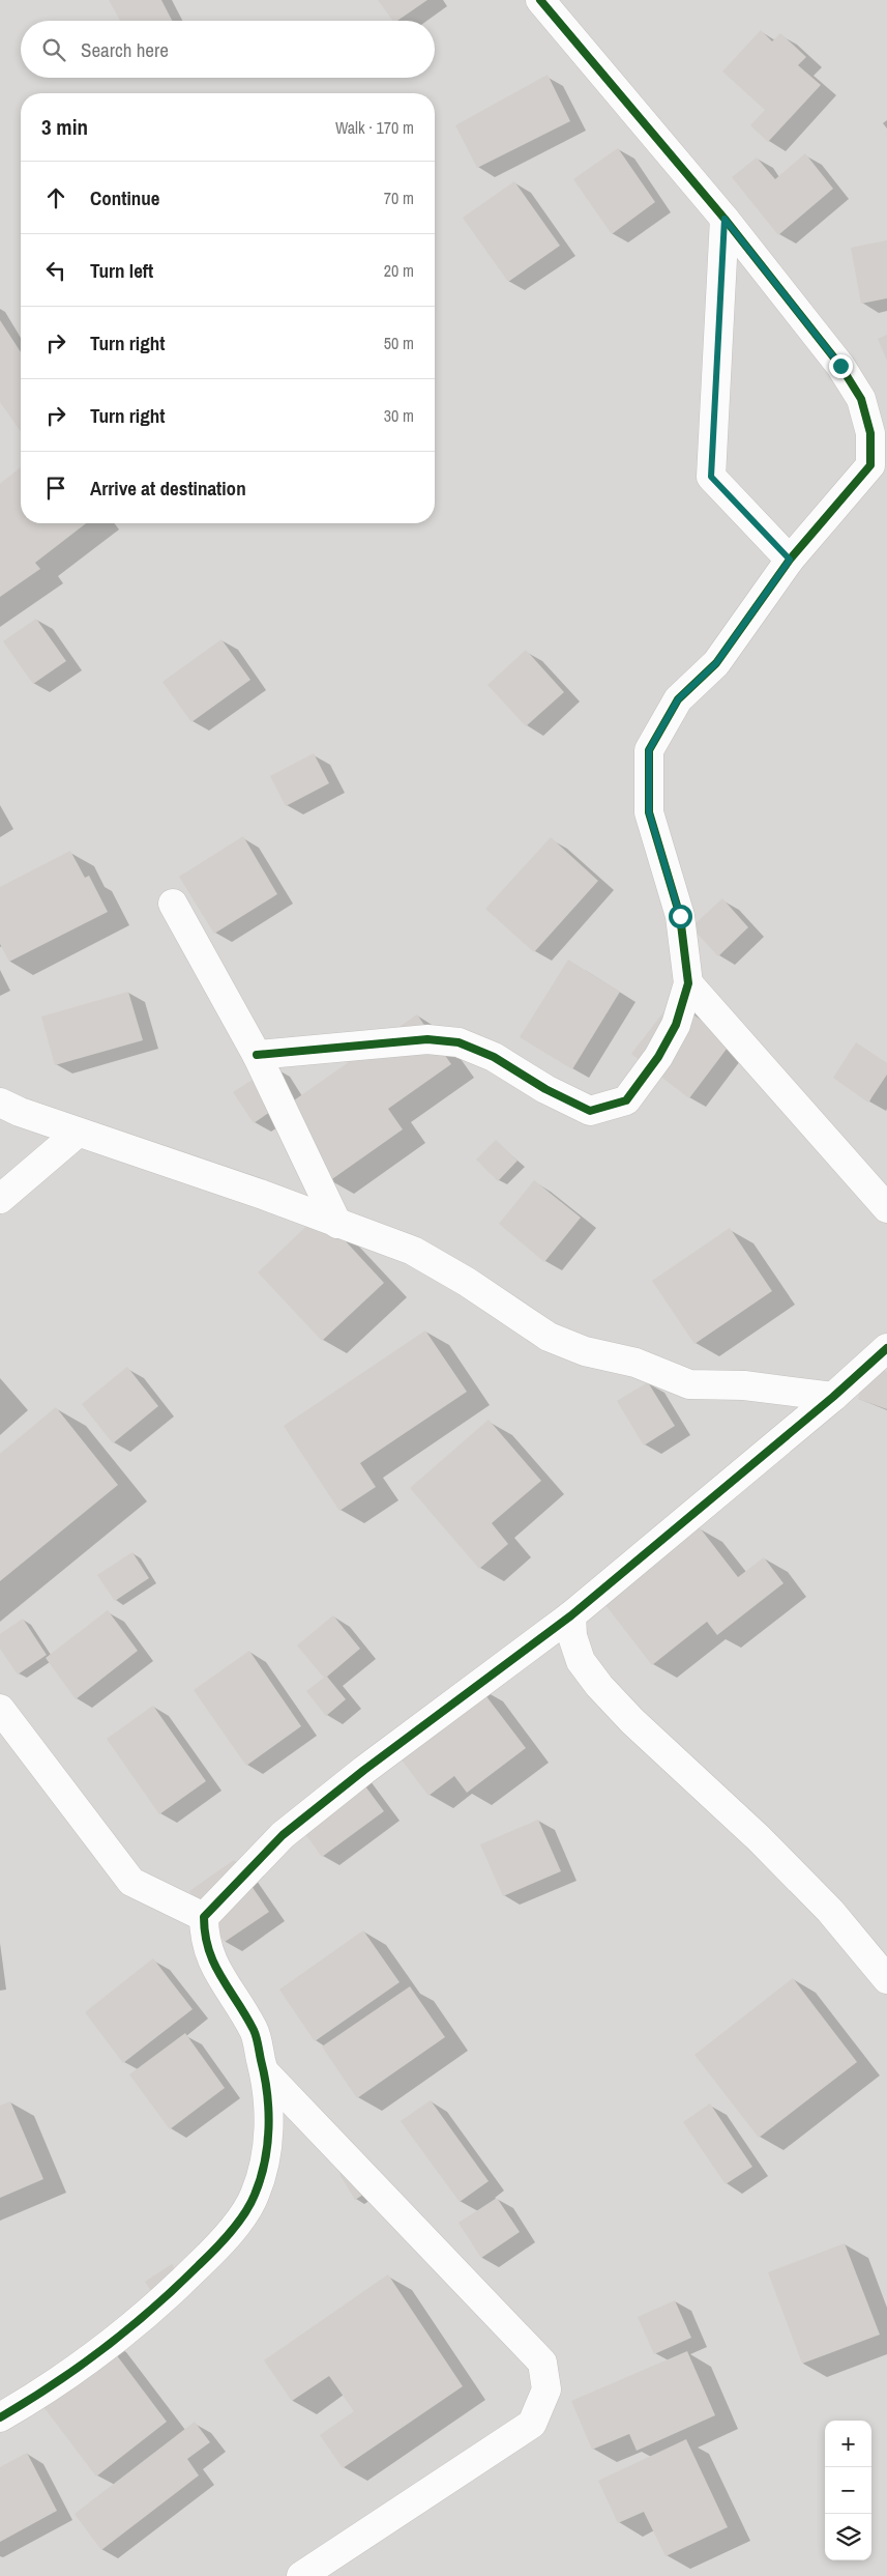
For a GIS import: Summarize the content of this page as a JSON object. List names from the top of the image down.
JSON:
{
  "page": {
    "search": "Search here",
    "heading": ["3 min", "Walk · 170 m"],
    "list": [
      ["Continue", "70 m"],
      ["Turn left", "20 m"],
      ["Turn right", "50 m"],
      ["Turn right", "30 m"],
      "Arrive at destination"
    ],
    "map_buttons": ["+", "−"]
  }
}
